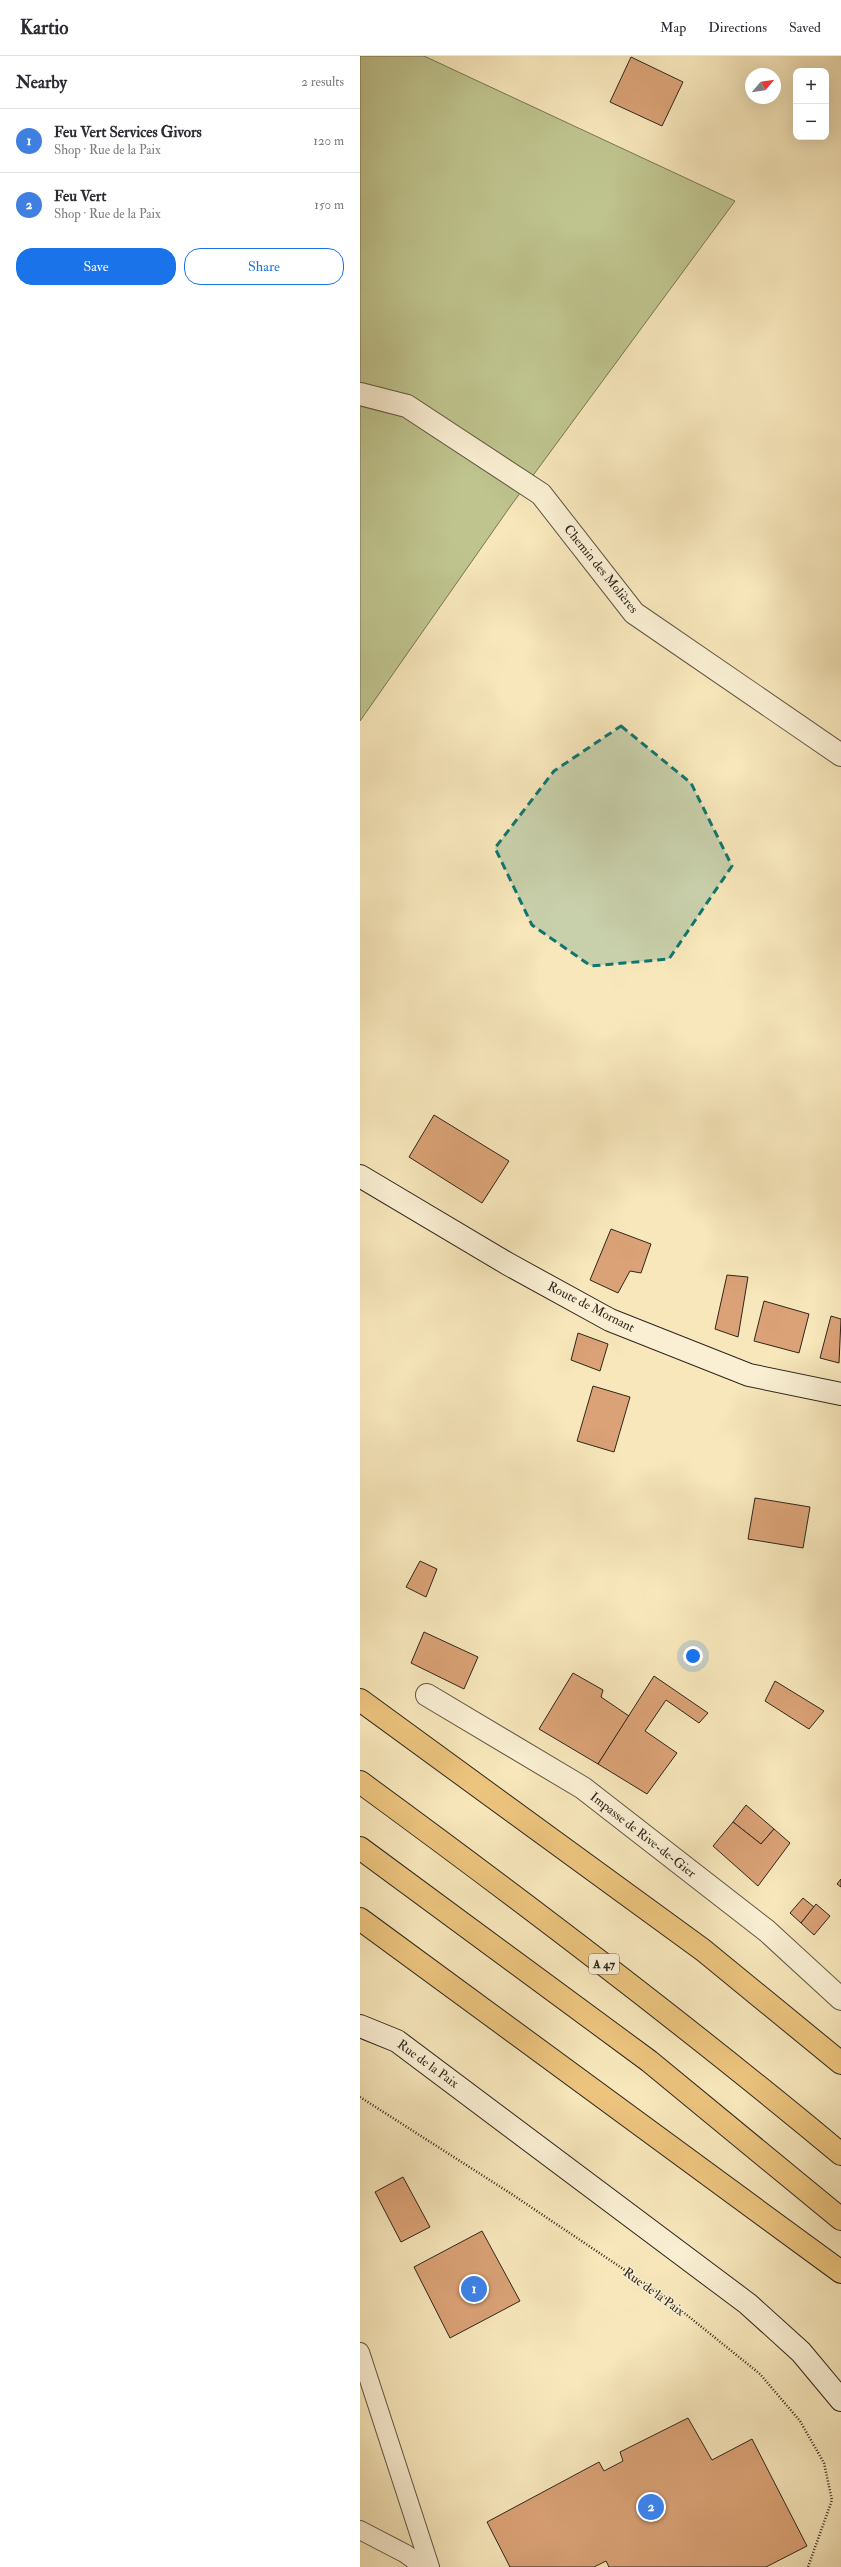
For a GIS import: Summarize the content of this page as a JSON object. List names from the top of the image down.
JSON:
{
  "streets": {
    "highway": ["A 47"],
    "main road": [
      "Chemin des Molières",
      "Route de Mornant",
      "Impasse de Rive-de-Gier",
      "Rue de la Paix"
    ]
  },
  "north": "top right",
  "page": {
    "header": "Kartio",
    "nav": ["Map", "Directions", "Saved"],
    "heading": ["Nearby", "2 results"],
    "map_buttons": ["+", "−"],
    "list": [
      {
        "mark": "1",
        "name": "Feu Vert Services Givors",
        "note": "Shop · Rue de la Paix",
        "value": "120 m"
      },
      {
        "mark": "2",
        "name": "Feu Vert",
        "note": "Shop · Rue de la Paix",
        "value": "150 m"
      }
    ],
    "buttons": ["Save", "Share"],
    "pins": ["1", "2"]
  }
}
